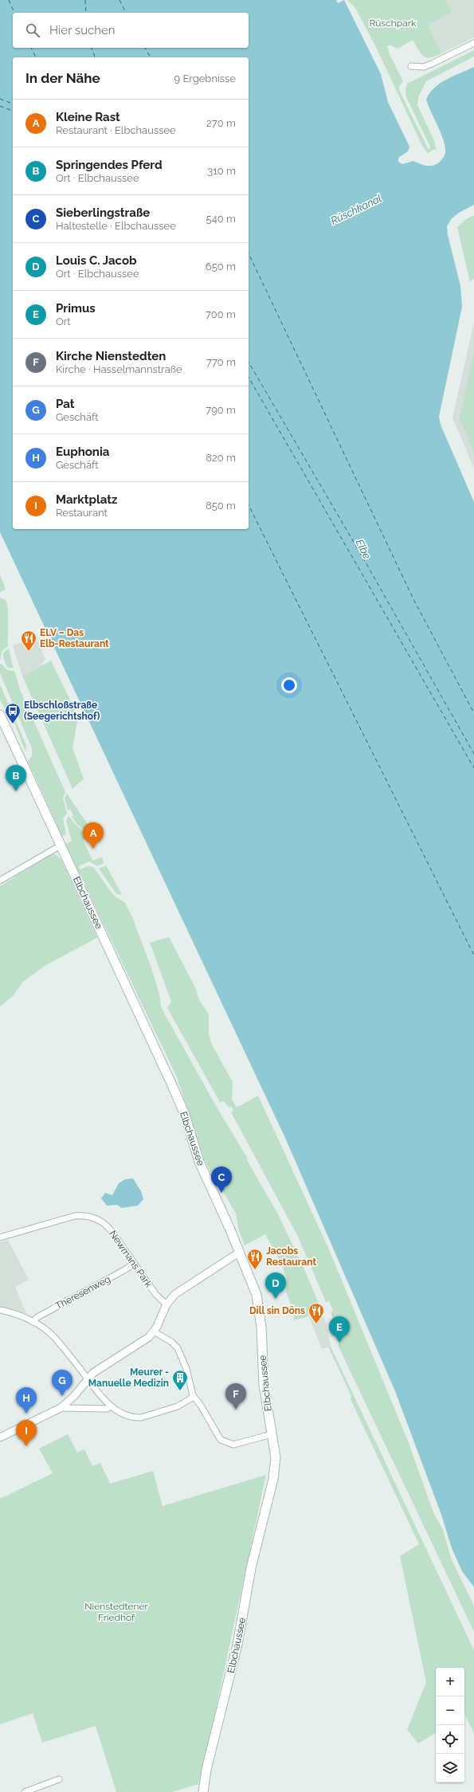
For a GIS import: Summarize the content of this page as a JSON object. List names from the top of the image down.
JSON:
{
  "streets": {
    "main road": ["Elbchaussee"],
    "street": ["Newmans Park", "Theresenweg"]
  },
  "crossings": [
    ["Newmans Park", "Theresenweg"]
  ],
  "water": ["Rüschkanal", "Elbe"],
  "parks": ["Rüschpark", "Nienstedtener Friedhof"],
  "places": {
    "restaurant": ["ELV – Das Elb-Restaurant", "Jacobs Restaurant", "Dill sin Döns"],
    "bus stop": ["Elbschloßstraße (Seegerichtshof)"],
    "building": ["Meurer - Manuelle Medizin"]
  },
  "page": {
    "search": "Hier suchen",
    "heading": ["In der Nähe", "9 Ergebnisse"],
    "list": [
      {
        "mark": "A",
        "name": "Kleine Rast",
        "note": "Restaurant · Elbchaussee",
        "value": "270 m"
      },
      {
        "mark": "B",
        "name": "Springendes Pferd",
        "note": "Ort · Elbchaussee",
        "value": "310 m"
      },
      {
        "mark": "C",
        "name": "Sieberlingstraße",
        "note": "Haltestelle · Elbchaussee",
        "value": "540 m"
      },
      {
        "mark": "D",
        "name": "Louis C. Jacob",
        "note": "Ort · Elbchaussee",
        "value": "650 m"
      },
      {
        "mark": "E",
        "name": "Primus",
        "note": "Ort",
        "value": "700 m"
      },
      {
        "mark": "F",
        "name": "Kirche Nienstedten",
        "note": "Kirche · Hasselmannstraße",
        "value": "770 m"
      },
      {
        "mark": "G",
        "name": "Pat",
        "note": "Geschäft",
        "value": "790 m"
      },
      {
        "mark": "H",
        "name": "Euphonia",
        "note": "Geschäft",
        "value": "820 m"
      },
      {
        "mark": "I",
        "name": "Marktplatz",
        "note": "Restaurant",
        "value": "850 m"
      }
    ],
    "pins": [
      "B",
      "A",
      "C",
      "D",
      "E",
      "G",
      "F",
      "H",
      "I"
    ],
    "map_buttons": ["+", "−"]
  }
}
